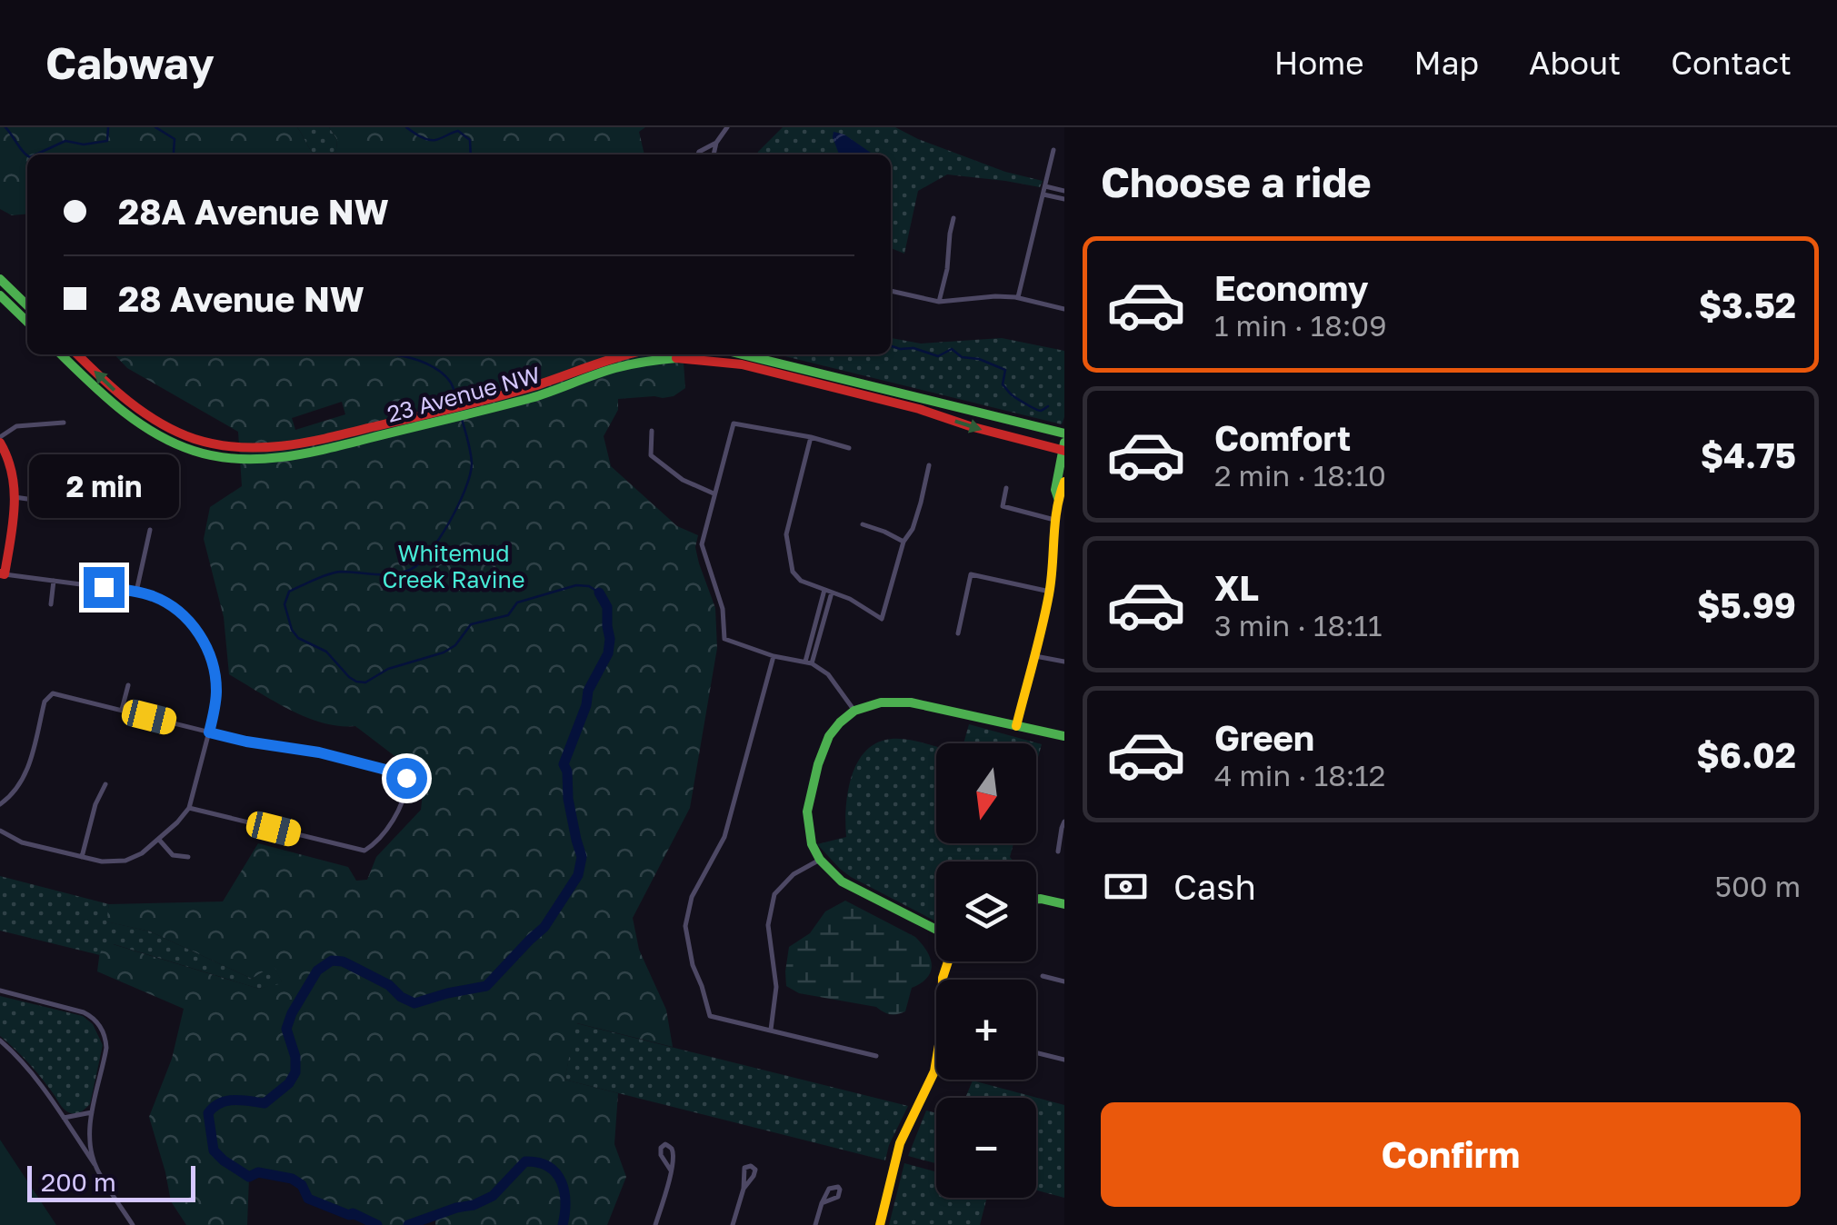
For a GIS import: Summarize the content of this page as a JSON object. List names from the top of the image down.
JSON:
{
  "streets": {
    "main road": ["23 Avenue NW"]
  },
  "parks": ["Whitemud Creek Ravine"],
  "scale_bar": "200 m",
  "north": "bottom",
  "page": {
    "header": "Cabway",
    "nav": [
      "Home",
      "Map",
      "About",
      "Contact"
    ],
    "heading": "Choose a ride",
    "banner": ["28A Avenue NW", "28 Avenue NW"],
    "list": [
      {
        "name": "Economy",
        "note": "1 min · 18:09",
        "value": "$3.52"
      },
      {
        "name": "Comfort",
        "note": "2 min · 18:10",
        "value": "$4.75"
      },
      {
        "name": "XL",
        "note": "3 min · 18:11",
        "value": "$5.99"
      },
      {
        "name": "Green",
        "note": "4 min · 18:12",
        "value": "$6.02"
      }
    ],
    "bubble": "2 min",
    "map_buttons": ["+", "−"],
    "pay": ["Cash", "500 m"],
    "buttons": "Confirm",
    "scale": "200 m"
  }
}
